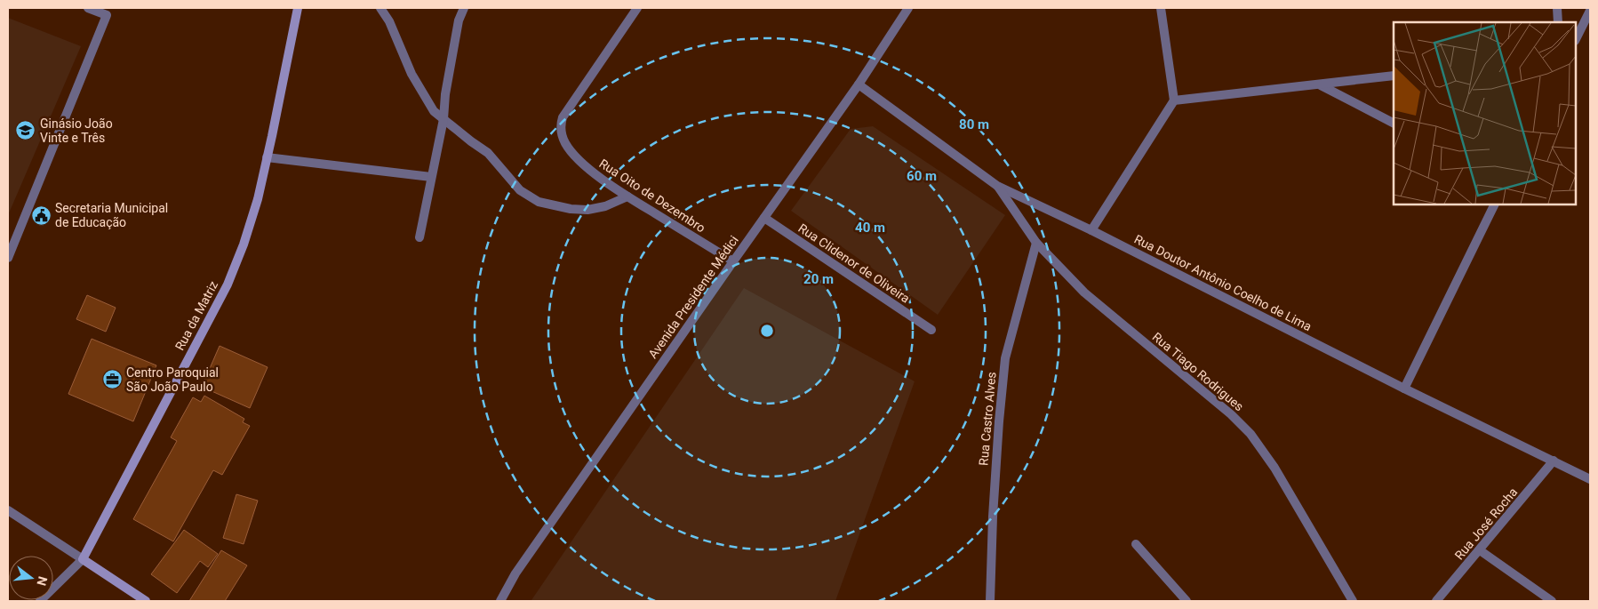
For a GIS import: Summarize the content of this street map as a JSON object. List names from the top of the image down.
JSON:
{
  "streets": {
    "main road": ["Rua da Matriz"],
    "street": [
      "Rua Oito de Dezembro",
      "Rua Clidenor de Oliveira",
      "Rua Doutor Antônio Coelho de Lima",
      "Avenida Presidente Médici",
      "Rua Tiago Rodrigues",
      "Rua Castro Alves",
      "Rua José Rocha"
    ]
  },
  "crossings": [
    ["Rua Oito de Dezembro", "Avenida Presidente Médici"],
    ["Rua Clidenor de Oliveira", "Avenida Presidente Médici"],
    ["Rua Doutor Antônio Coelho de Lima", "Avenida Presidente Médici"],
    ["Rua Doutor Antônio Coelho de Lima", "Rua Tiago Rodrigues"],
    ["Rua Doutor Antônio Coelho de Lima", "Rua José Rocha"],
    ["Rua Tiago Rodrigues", "Rua Castro Alves"]
  ],
  "places": {
    "school or university": ["Ginásio João Vinte e Três"],
    "public building": ["Secretaria Municipal de Educação"],
    "office": ["Centro Paroquial São João Paulo"]
  },
  "north": "right",
  "rings": [
    "80 m",
    "60 m",
    "40 m",
    "20 m"
  ]
}
